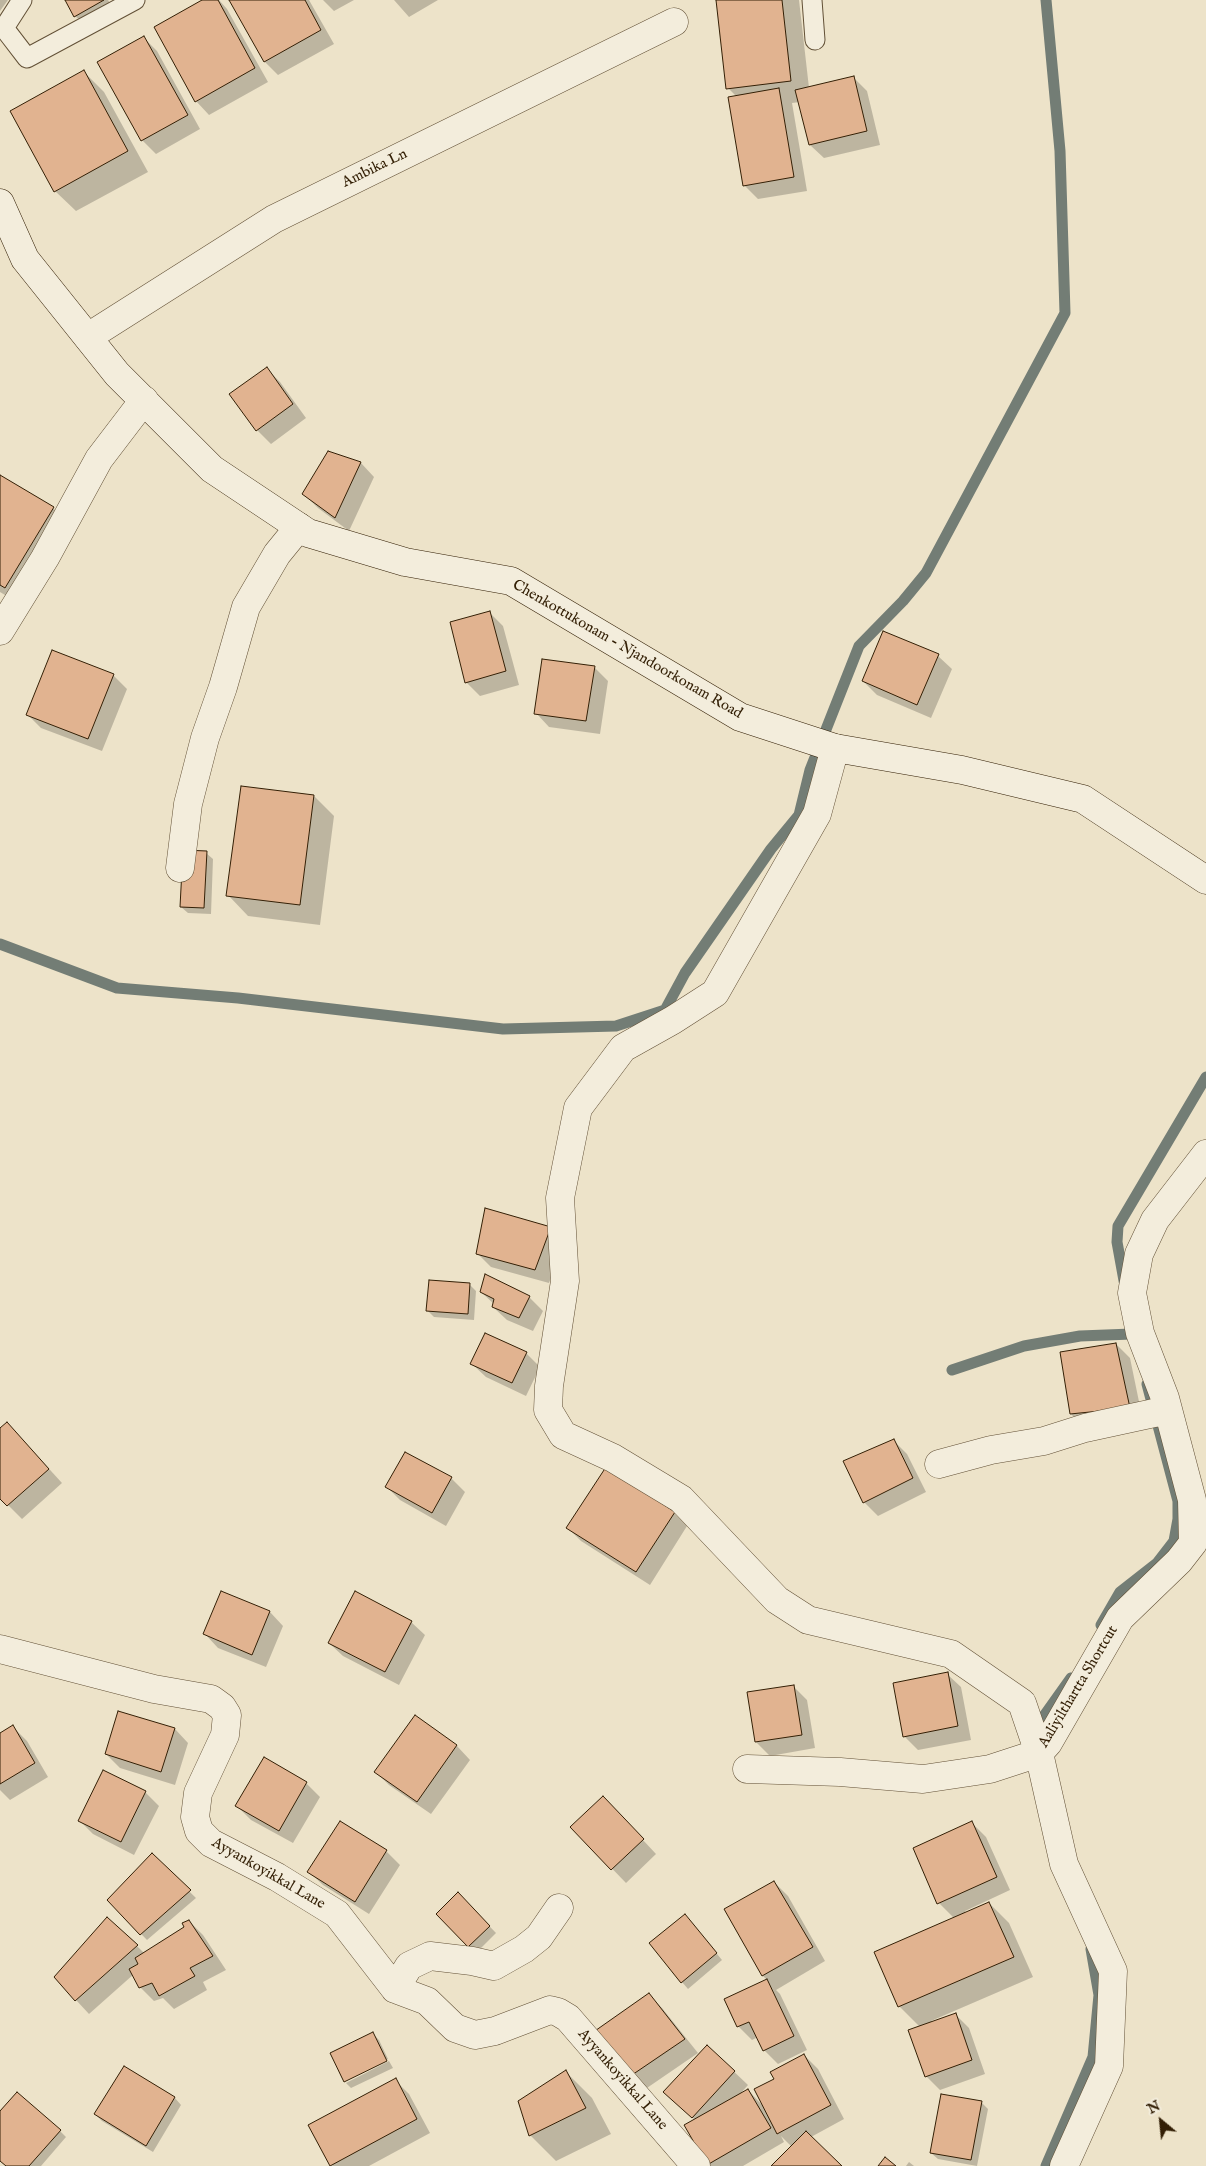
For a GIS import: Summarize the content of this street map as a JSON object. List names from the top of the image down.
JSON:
{
  "streets": {
    "street": [
      "Ambika Ln",
      "Chenkottukonam - Njandoorkonam Road",
      "Aaliyilthartta Shortcut",
      "Ayyankoyikkal Lane"
    ]
  },
  "crossings": [
    ["Ambika Ln", "Chenkottukonam - Njandoorkonam Road"]
  ],
  "north": "top left"
}
